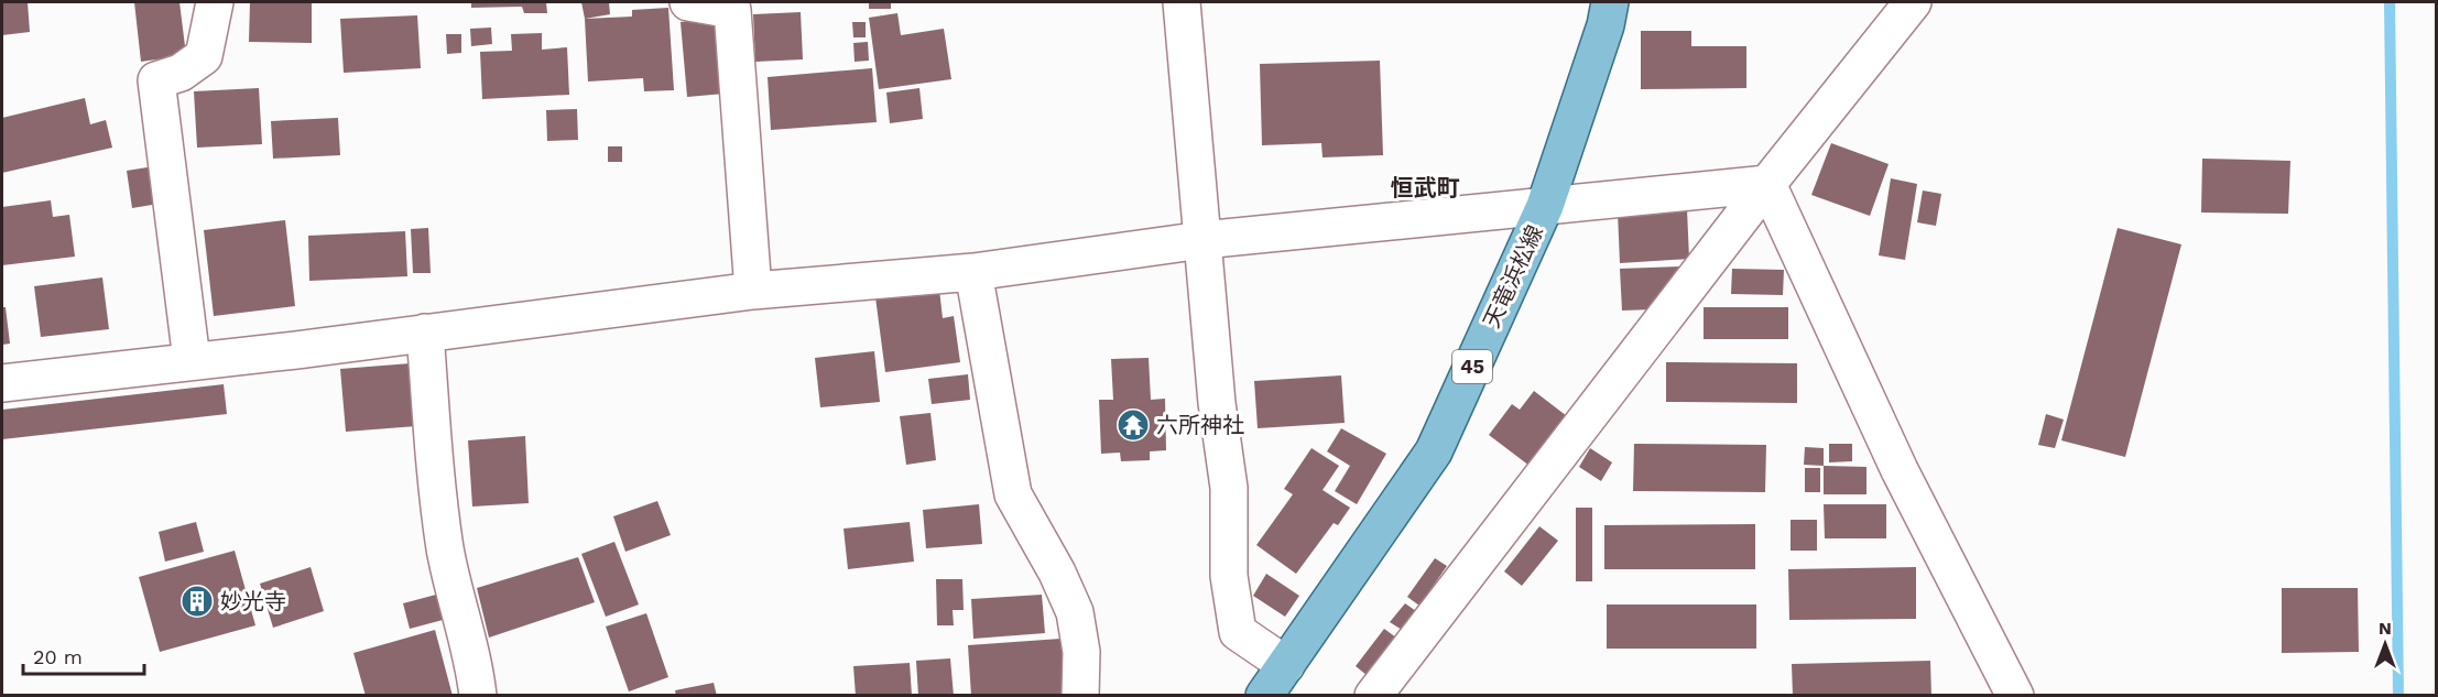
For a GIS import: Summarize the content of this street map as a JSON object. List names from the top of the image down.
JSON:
{
  "streets": {
    "main road": ["天竜浜松線", "45"]
  },
  "districts": ["恒武町"],
  "places": {
    "temple": ["六所神社"],
    "building": ["妙光寺"]
  },
  "scale_bar": "20 m",
  "north": "top"
}
